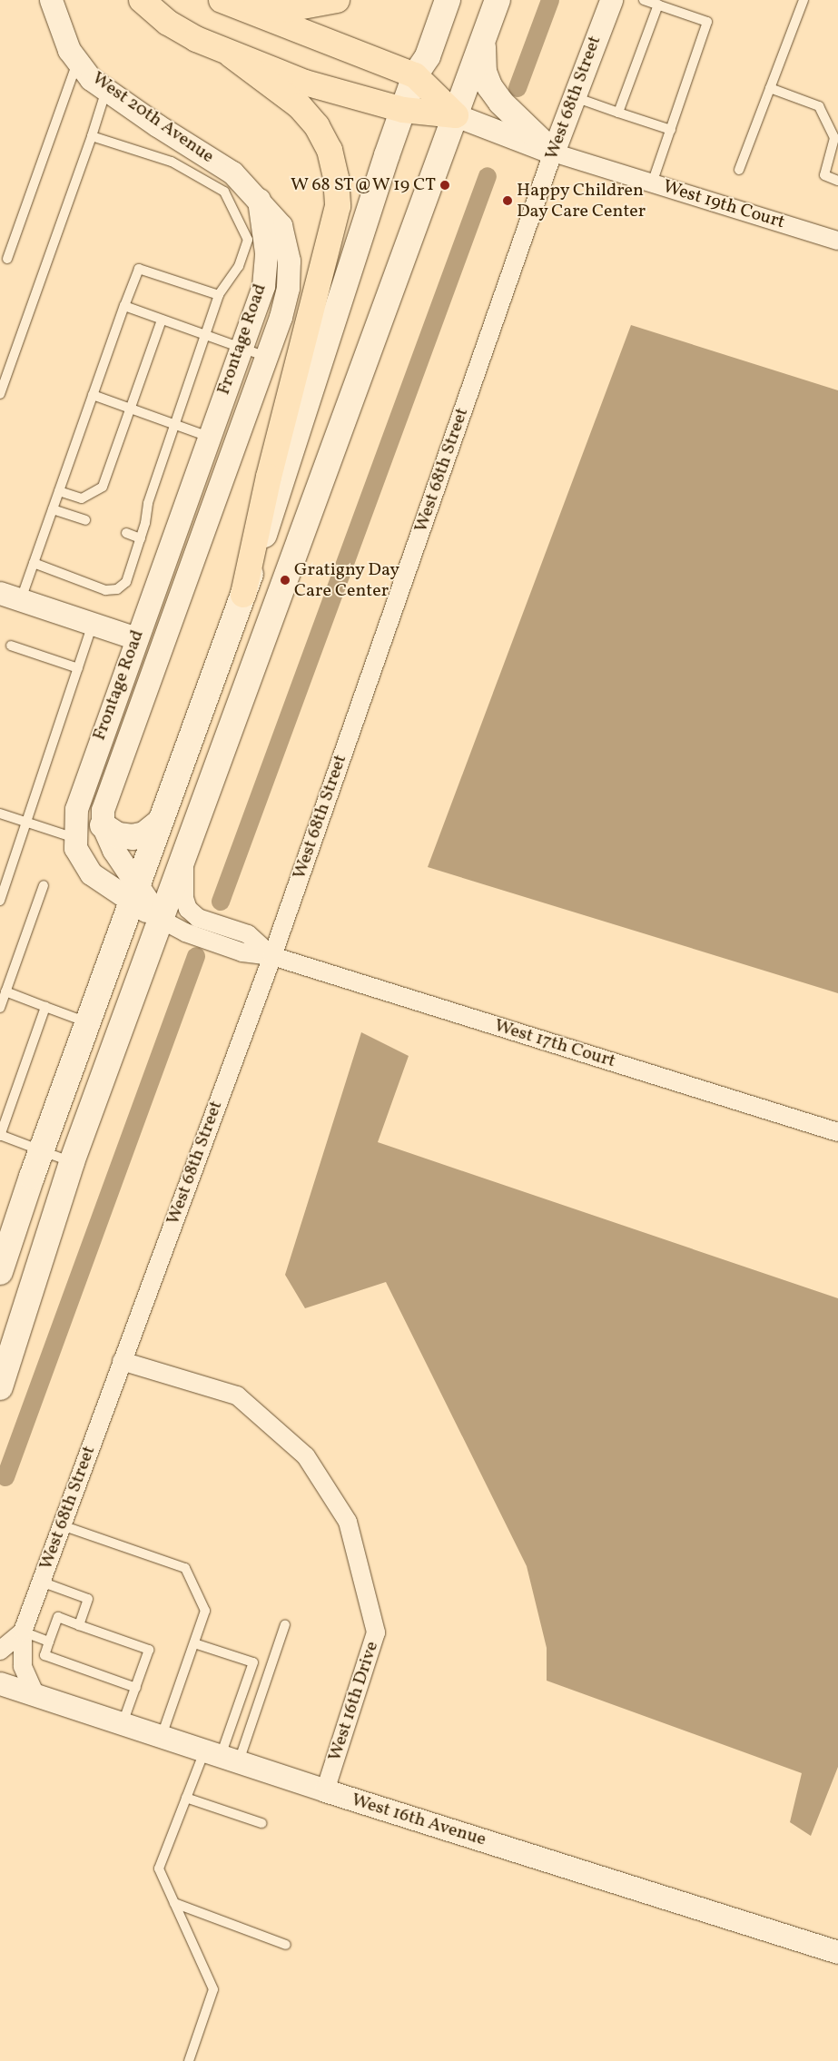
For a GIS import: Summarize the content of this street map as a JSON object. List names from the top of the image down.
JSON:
{
  "streets": {
    "street": [
      "West 68th Street",
      "West 20th Avenue",
      "West 19th Court",
      "Frontage Road",
      "West 17th Court",
      "West 16th Drive",
      "West 16th Avenue"
    ]
  },
  "crossings": [
    ["West 68th Street", "West 19th Court"],
    ["West 68th Street", "West 17th Court"],
    ["West 68th Street", "West 16th Drive"],
    ["West 68th Street", "West 16th Avenue"],
    ["West 20th Avenue", "Frontage Road"],
    ["West 16th Drive", "West 16th Avenue"]
  ],
  "places": ["W 68 ST@W 19 CT", "Happy Children Day Care Center", "Gratigny Day Care Center"]
}
